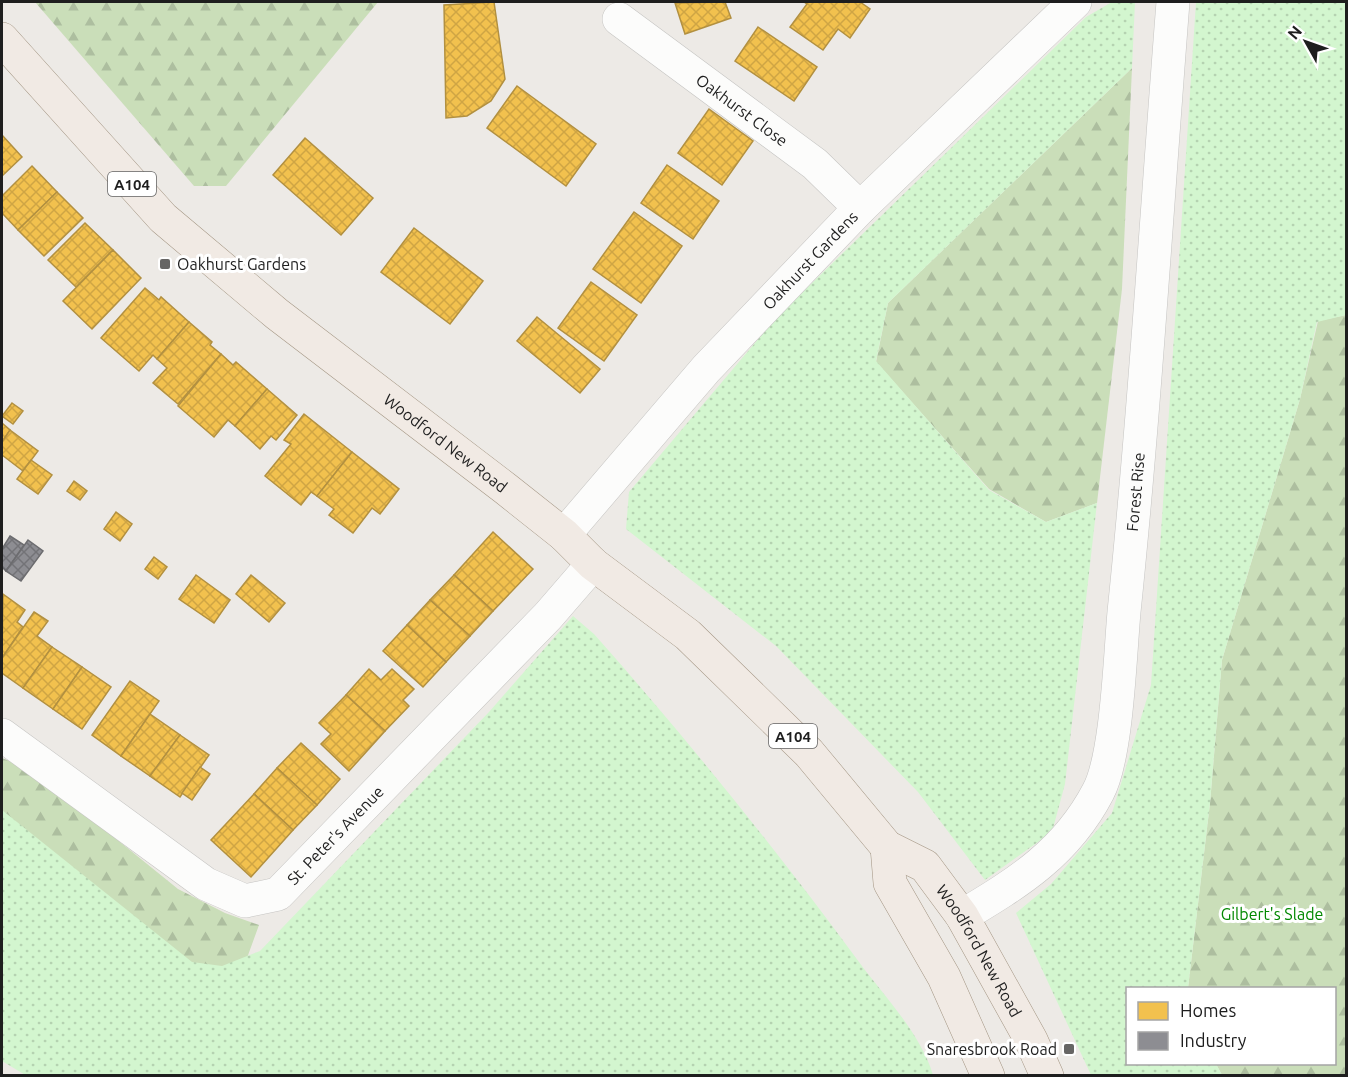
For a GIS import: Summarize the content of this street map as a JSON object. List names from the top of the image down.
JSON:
{
  "streets": {
    "main road": ["A104", "Woodford New Road"],
    "street": [
      "Oakhurst Close",
      "Oakhurst Gardens",
      "Forest Rise",
      "St. Peter's Avenue"
    ]
  },
  "crossings": [
    ["Oakhurst Close", "Oakhurst Gardens"],
    ["Oakhurst Gardens", "Woodford New Road"],
    ["Woodford New Road", "Forest Rise"],
    ["Woodford New Road", "St. Peter's Avenue"]
  ],
  "parks": ["Gilbert's Slade"],
  "places": {
    "transit": ["Oakhurst Gardens", "Snaresbrook Road"]
  },
  "legend": ["Homes", "Industry"],
  "north": "top left"
}
